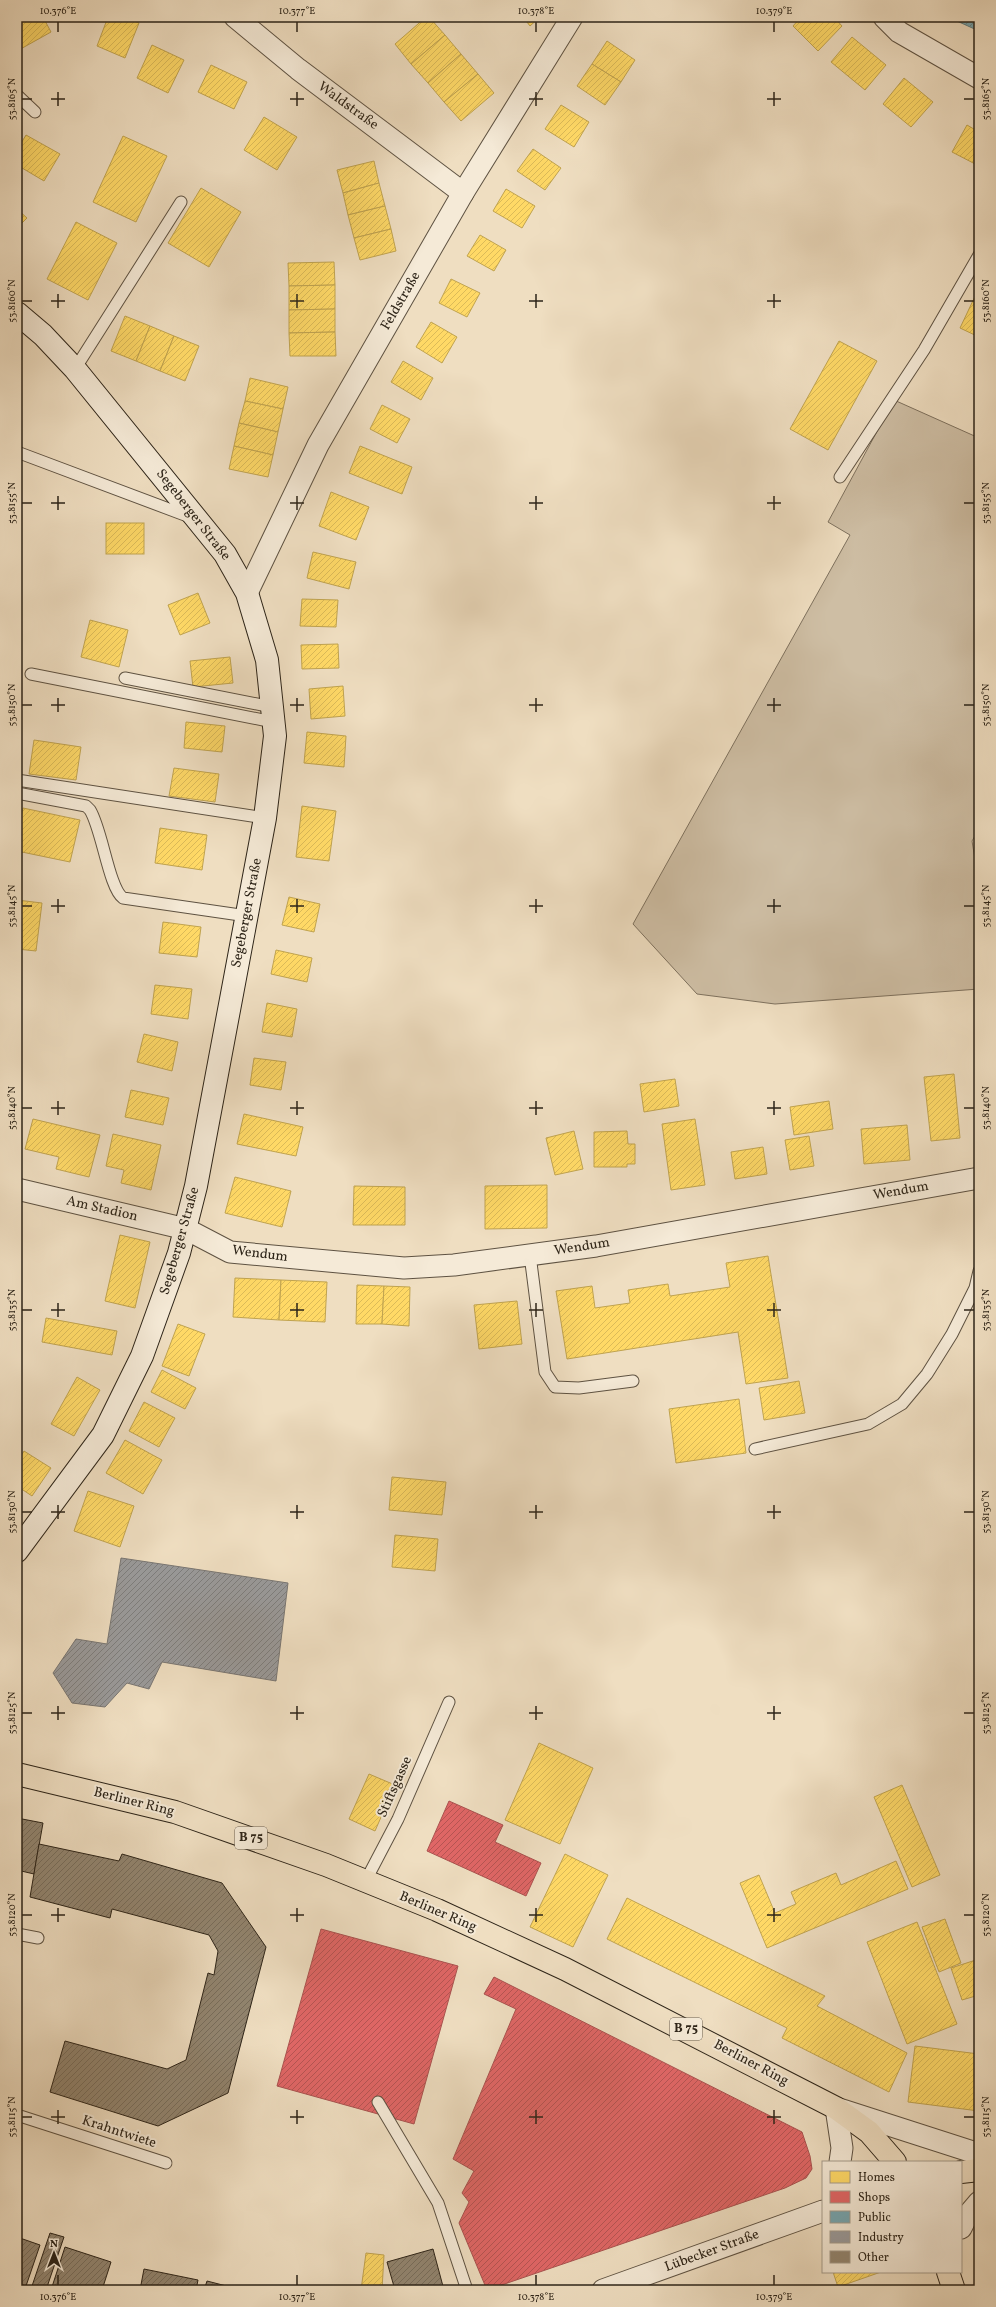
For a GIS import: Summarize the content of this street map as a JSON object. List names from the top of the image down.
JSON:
{
  "streets": {
    "main road": ["Segeberger Straße", "Berliner Ring", "B 75"],
    "street": [
      "Waldstraße",
      "Feldstraße",
      "Wendum",
      "Am Stadion",
      "Lübecker Straße"
    ],
    "lane": ["Stiftsgasse", "Krahntwiete"]
  },
  "crossings": [
    ["Waldstraße", "Feldstraße"],
    ["Feldstraße", "Segeberger Straße"],
    ["Segeberger Straße", "Wendum"],
    ["Segeberger Straße", "Am Stadion"],
    ["Wendum", "Am Stadion"],
    ["Stiftsgasse", "Berliner Ring"]
  ],
  "legend": [
    "Homes",
    "Shops",
    "Public",
    "Industry",
    "Other"
  ],
  "north": "top",
  "coordinates": [
    "10.376°E",
    "10.377°E",
    "10.378°E",
    "10.379°E",
    "53.8165°N",
    "53.8160°N",
    "53.8155°N",
    "53.8150°N",
    "53.8145°N",
    "53.8140°N",
    "53.8135°N",
    "53.8130°N",
    "53.8125°N",
    "53.8120°N",
    "53.8115°N"
  ]
}
